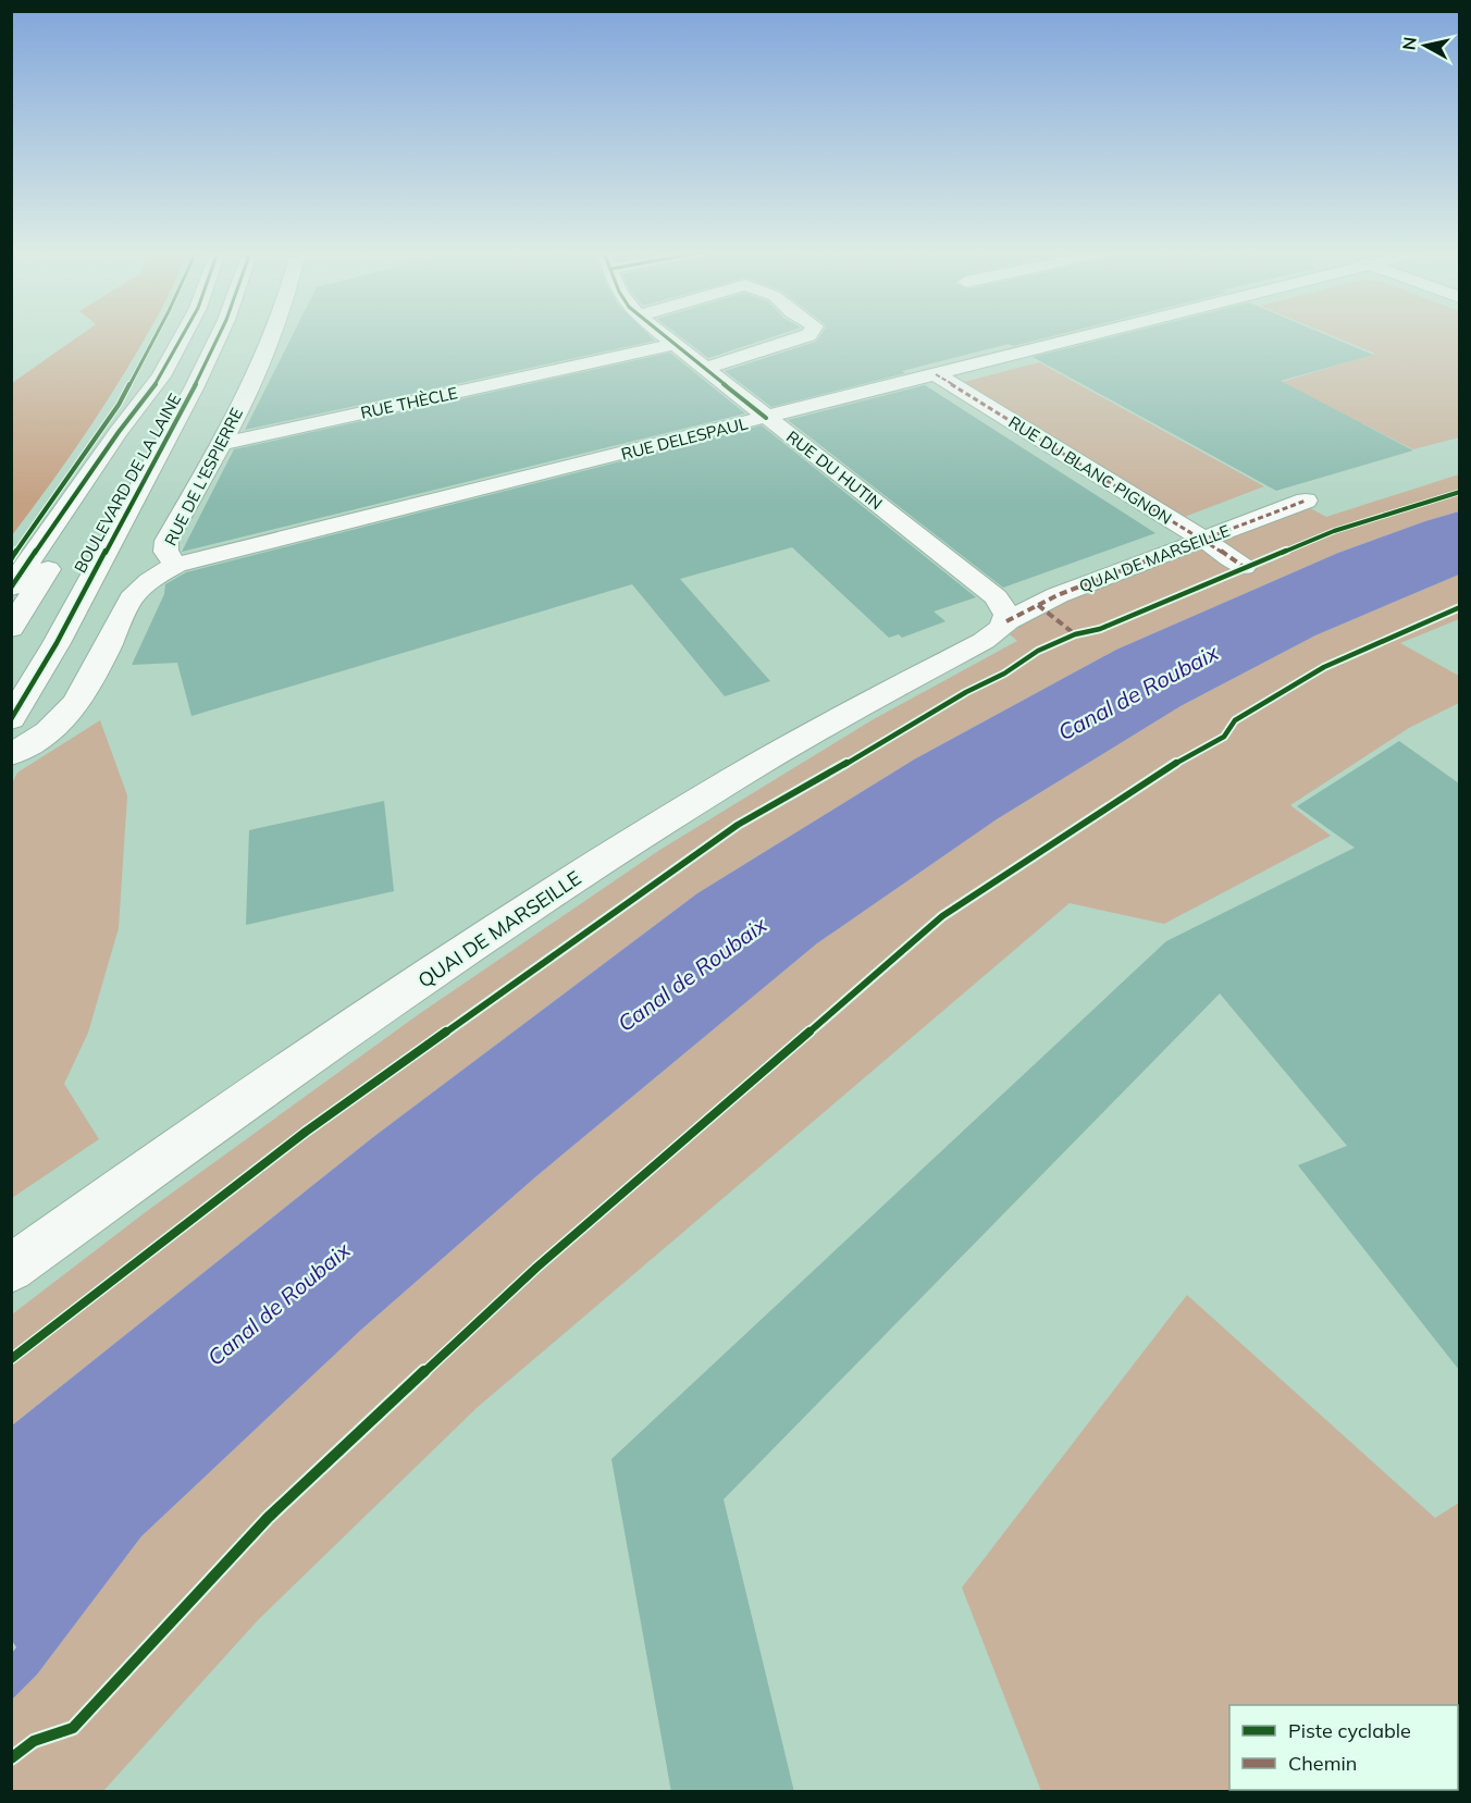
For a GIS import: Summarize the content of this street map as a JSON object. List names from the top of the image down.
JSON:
{
  "streets": {
    "street": [
      "RUE THÈCLE",
      "RUE DELESPAUL",
      "RUE DU HUTIN",
      "RUE DU BLANC PIGNON",
      "RUE DE L'ESPIERRE",
      "BOULEVARD DE LA LAINE",
      "QUAI DE MARSEILLE"
    ]
  },
  "crossings": [
    ["RUE THÈCLE", "RUE DU HUTIN"],
    ["RUE THÈCLE", "RUE DE L'ESPIERRE"],
    ["RUE DELESPAUL", "RUE DU HUTIN"],
    ["RUE DELESPAUL", "RUE DU BLANC PIGNON"],
    ["RUE DELESPAUL", "RUE DE L'ESPIERRE"],
    ["RUE DU HUTIN", "QUAI DE MARSEILLE"],
    ["RUE DU BLANC PIGNON", "QUAI DE MARSEILLE"]
  ],
  "water": ["Canal de Roubaix"],
  "legend": ["Piste cyclable", "Chemin"],
  "north": "left"
}
